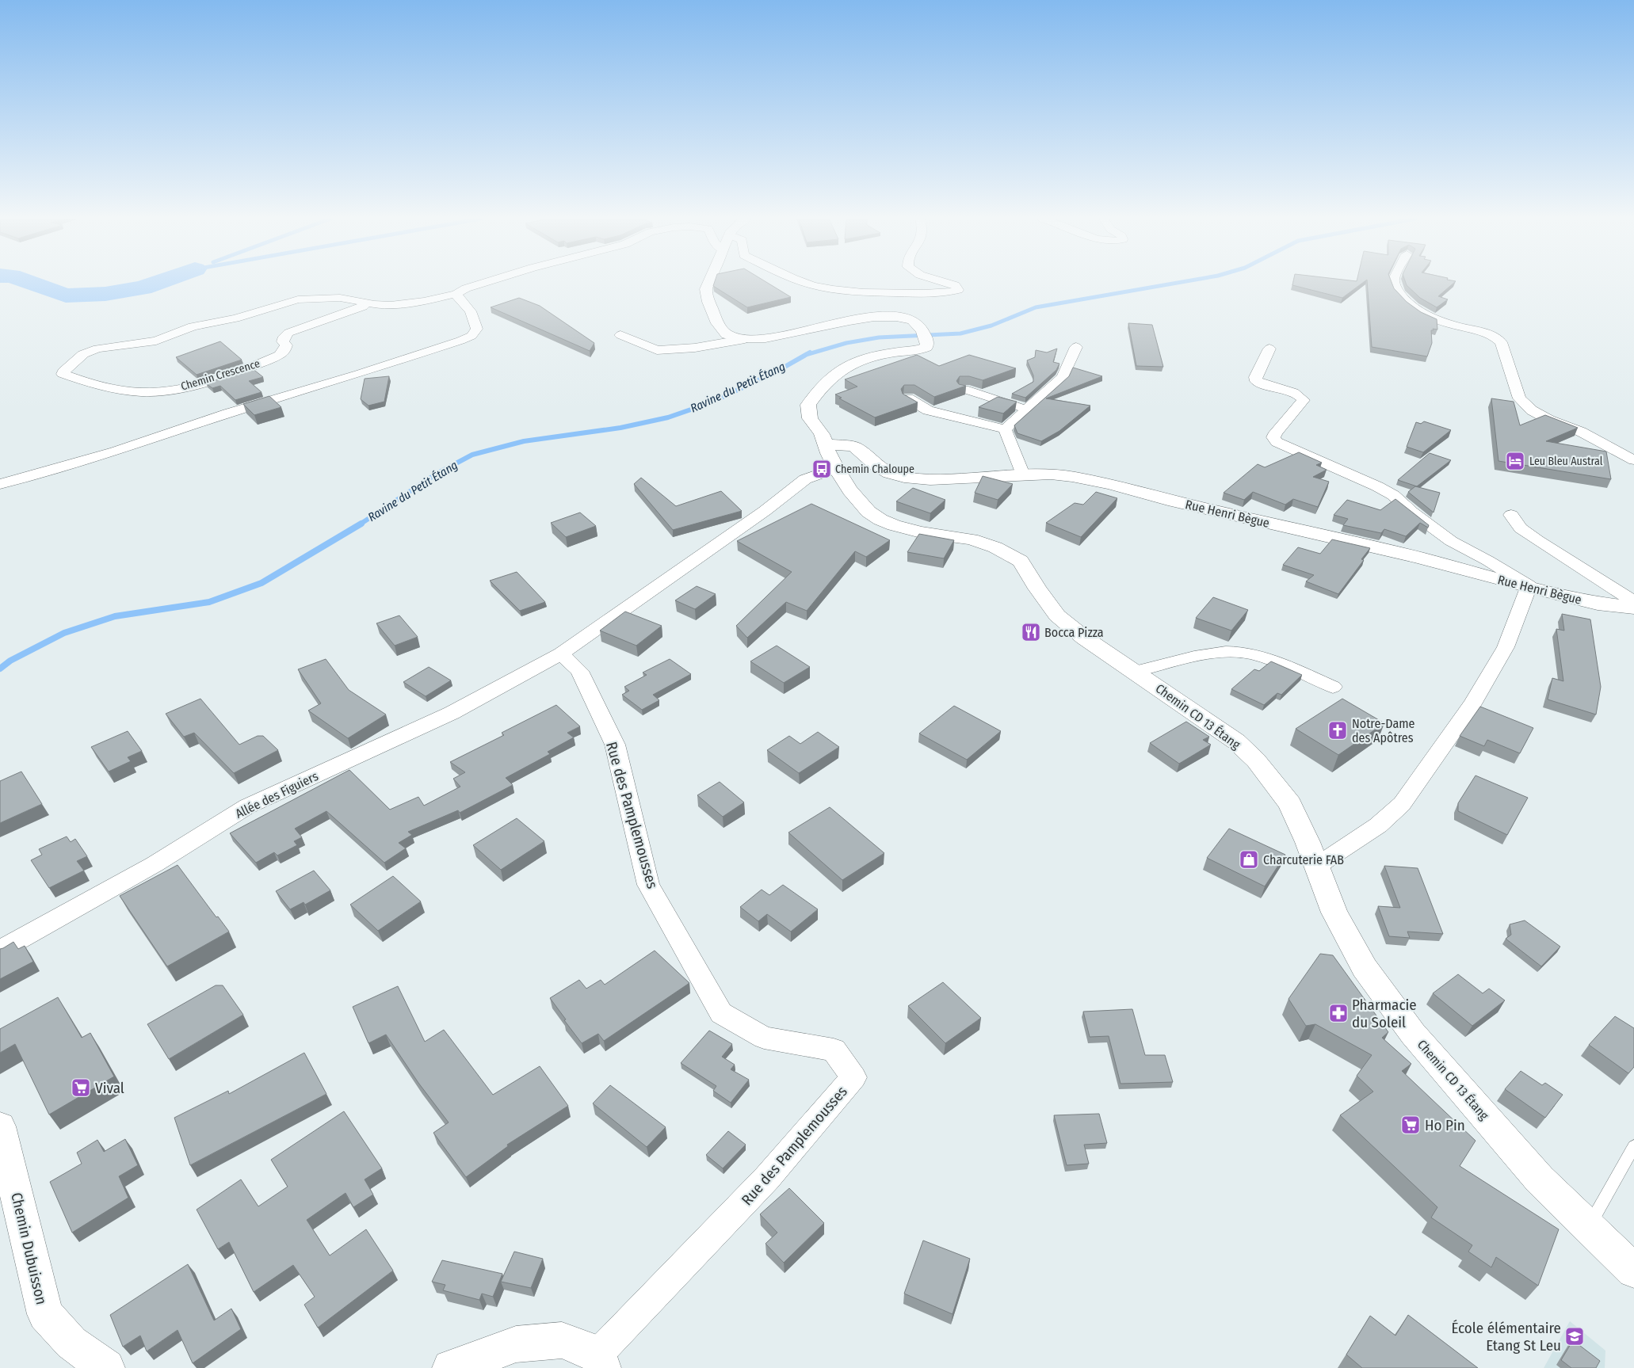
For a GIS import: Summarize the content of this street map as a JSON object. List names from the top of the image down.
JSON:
{
  "streets": {
    "main road": ["Rue Henri Bègue", "Chemin CD 13 Étang", "Chemin Dubuisson"],
    "street": ["Chemin Crescence", "Allée des Figuiers", "Rue des Pamplemousses"]
  },
  "crossings": [
    ["Rue Henri Bègue", "Chemin CD 13 Étang"],
    ["Allée des Figuiers", "Rue des Pamplemousses"]
  ],
  "water": ["Ravine du Petit Étang"],
  "places": {
    "hotel": ["Leu Bleu Austral"],
    "bus stop": ["Chemin Chaloupe"],
    "restaurant": ["Bocca Pizza"],
    "church": ["Notre-Dame des Apôtres"],
    "shop": ["Charcuterie FAB"],
    "pharmacy": ["Pharmacie du Soleil"],
    "supermarket": ["Vival", "Ho Pin"],
    "school or university": ["École élémentaire Etang St Leu"]
  }
}
